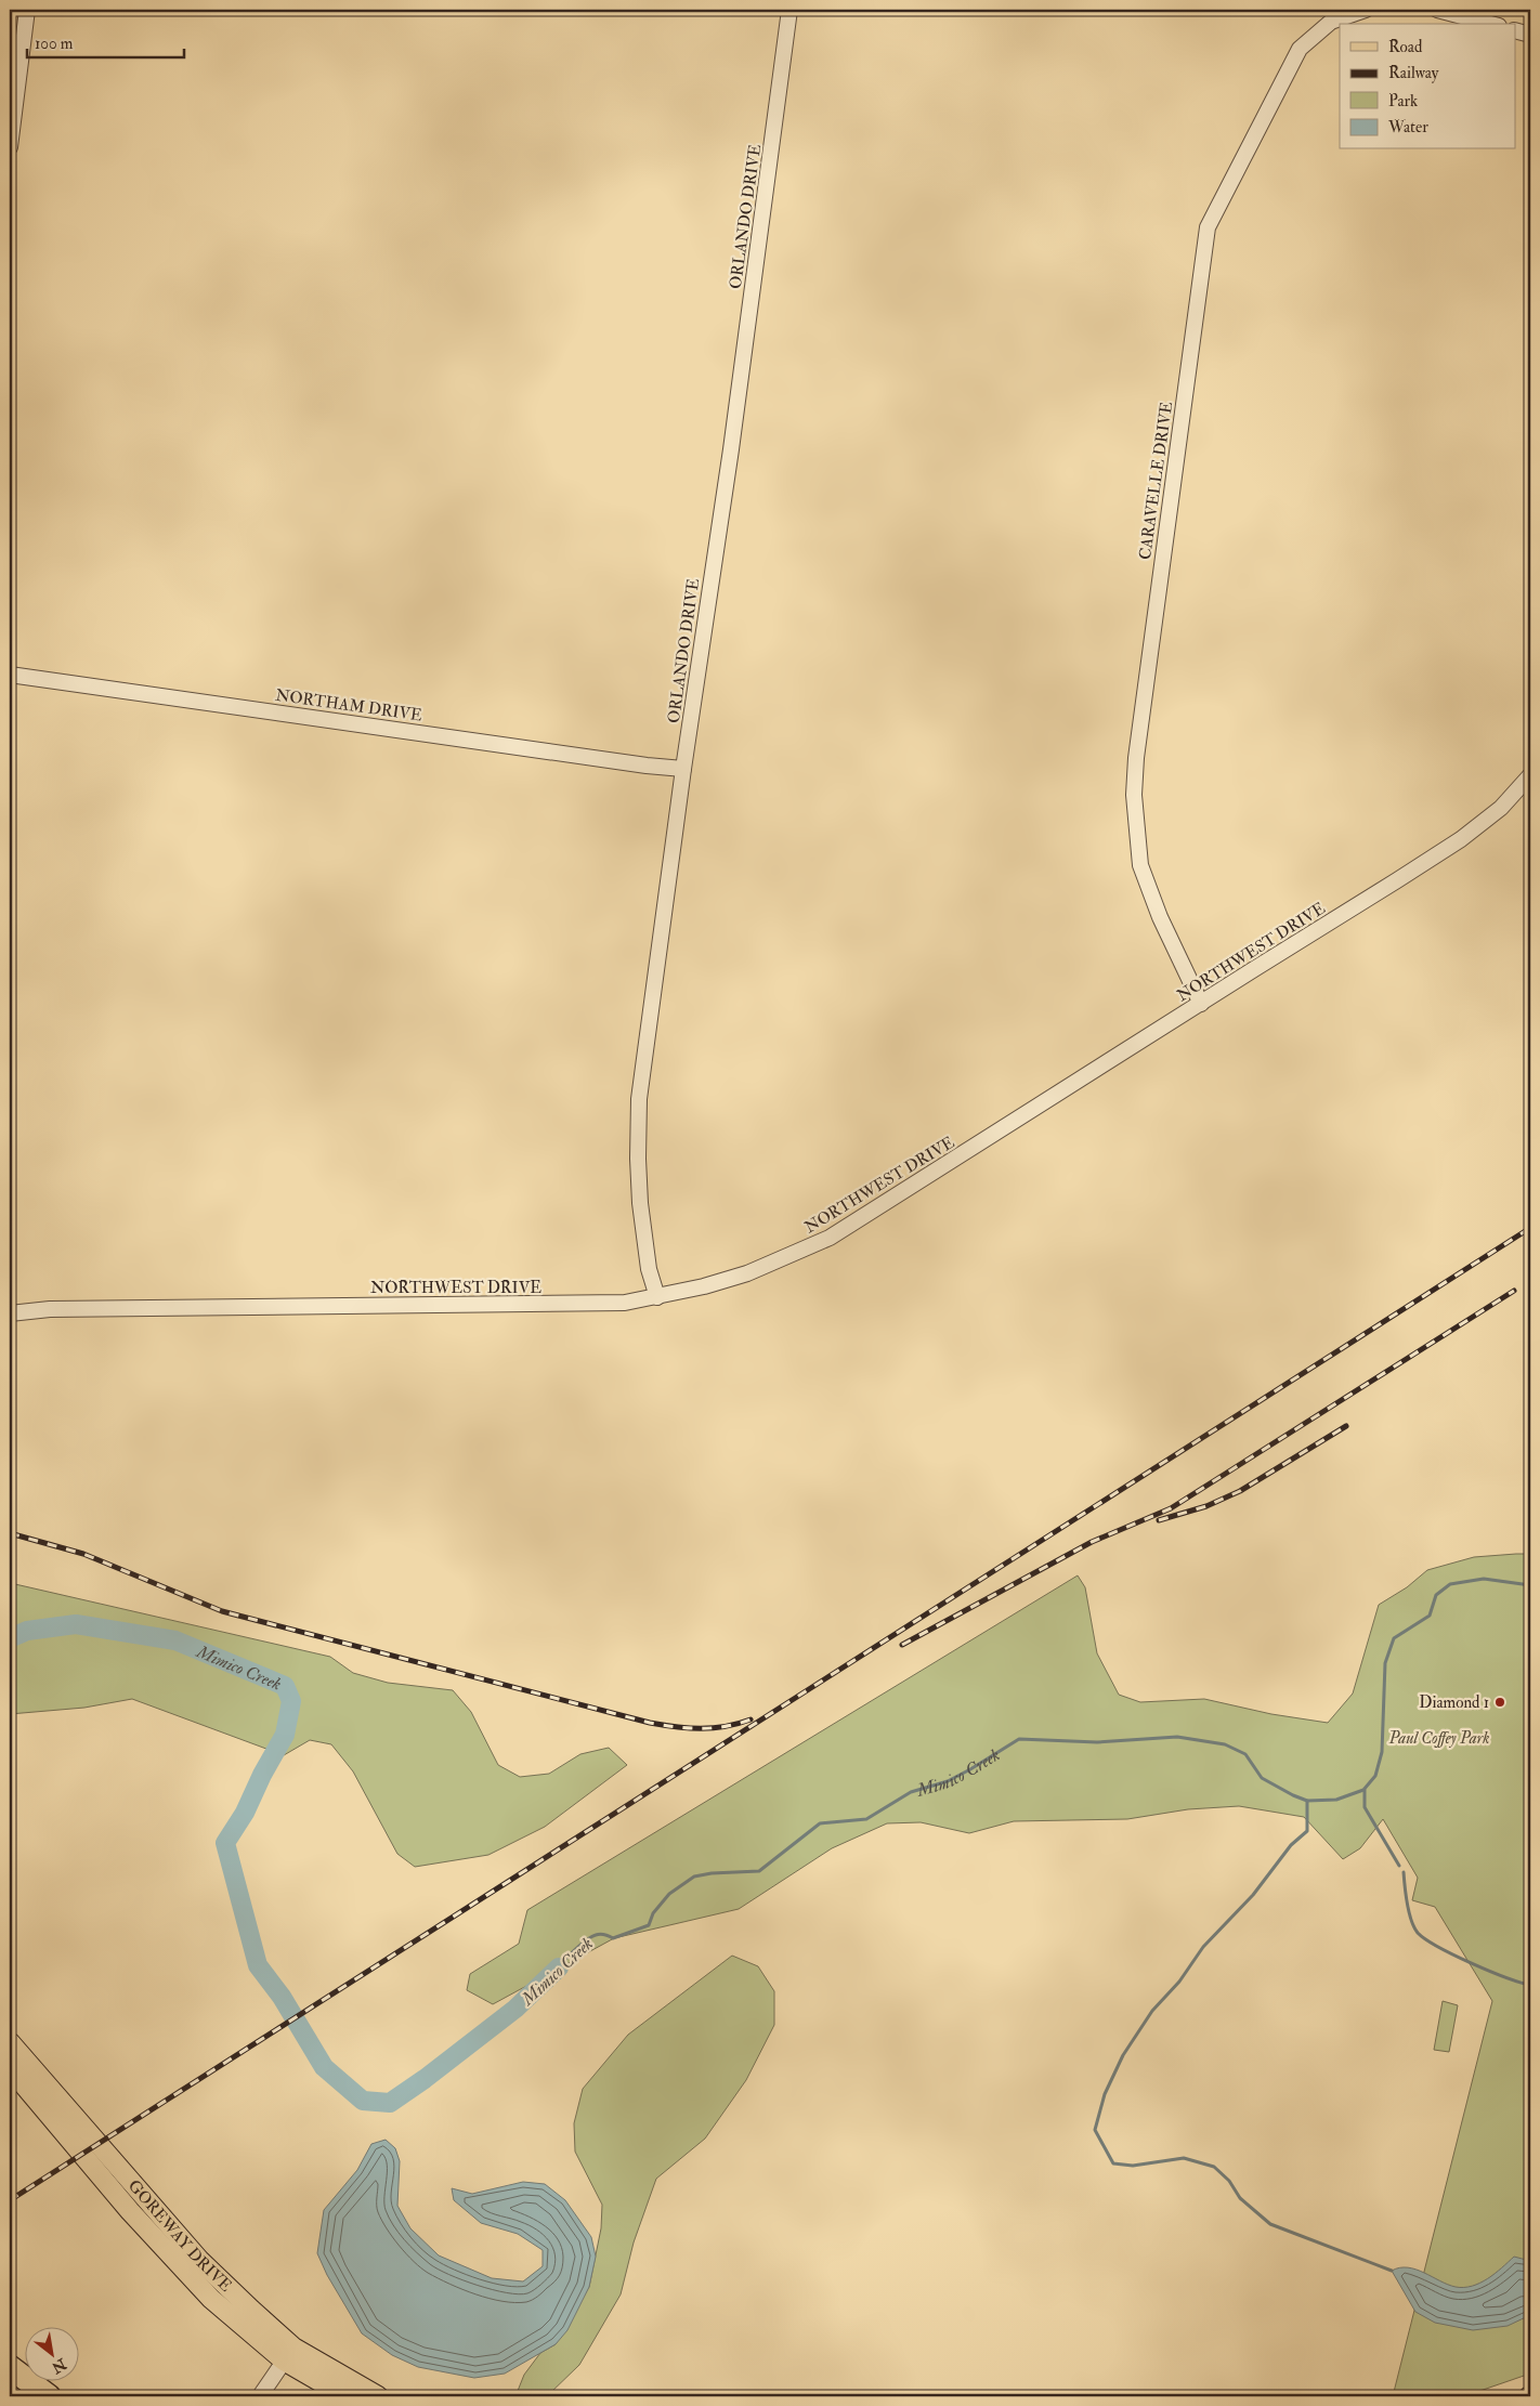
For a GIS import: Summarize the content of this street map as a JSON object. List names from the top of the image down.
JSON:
{
  "streets": {
    "main road": ["GOREWAY DRIVE"],
    "street": [
      "ORLANDO DRIVE",
      "CARAVELLE DRIVE",
      "NORTHAM DRIVE",
      "NORTHWEST DRIVE"
    ]
  },
  "crossings": [
    ["ORLANDO DRIVE", "NORTHAM DRIVE"],
    ["ORLANDO DRIVE", "NORTHWEST DRIVE"],
    ["CARAVELLE DRIVE", "NORTHWEST DRIVE"]
  ],
  "water": ["Mimico Creek"],
  "parks": ["Paul Coffey Park"],
  "places": ["Diamond 1"],
  "legend": [
    "Road",
    "Railway",
    "Park",
    "Water"
  ],
  "scale_bar": "100 m",
  "north": "bottom right"
}
